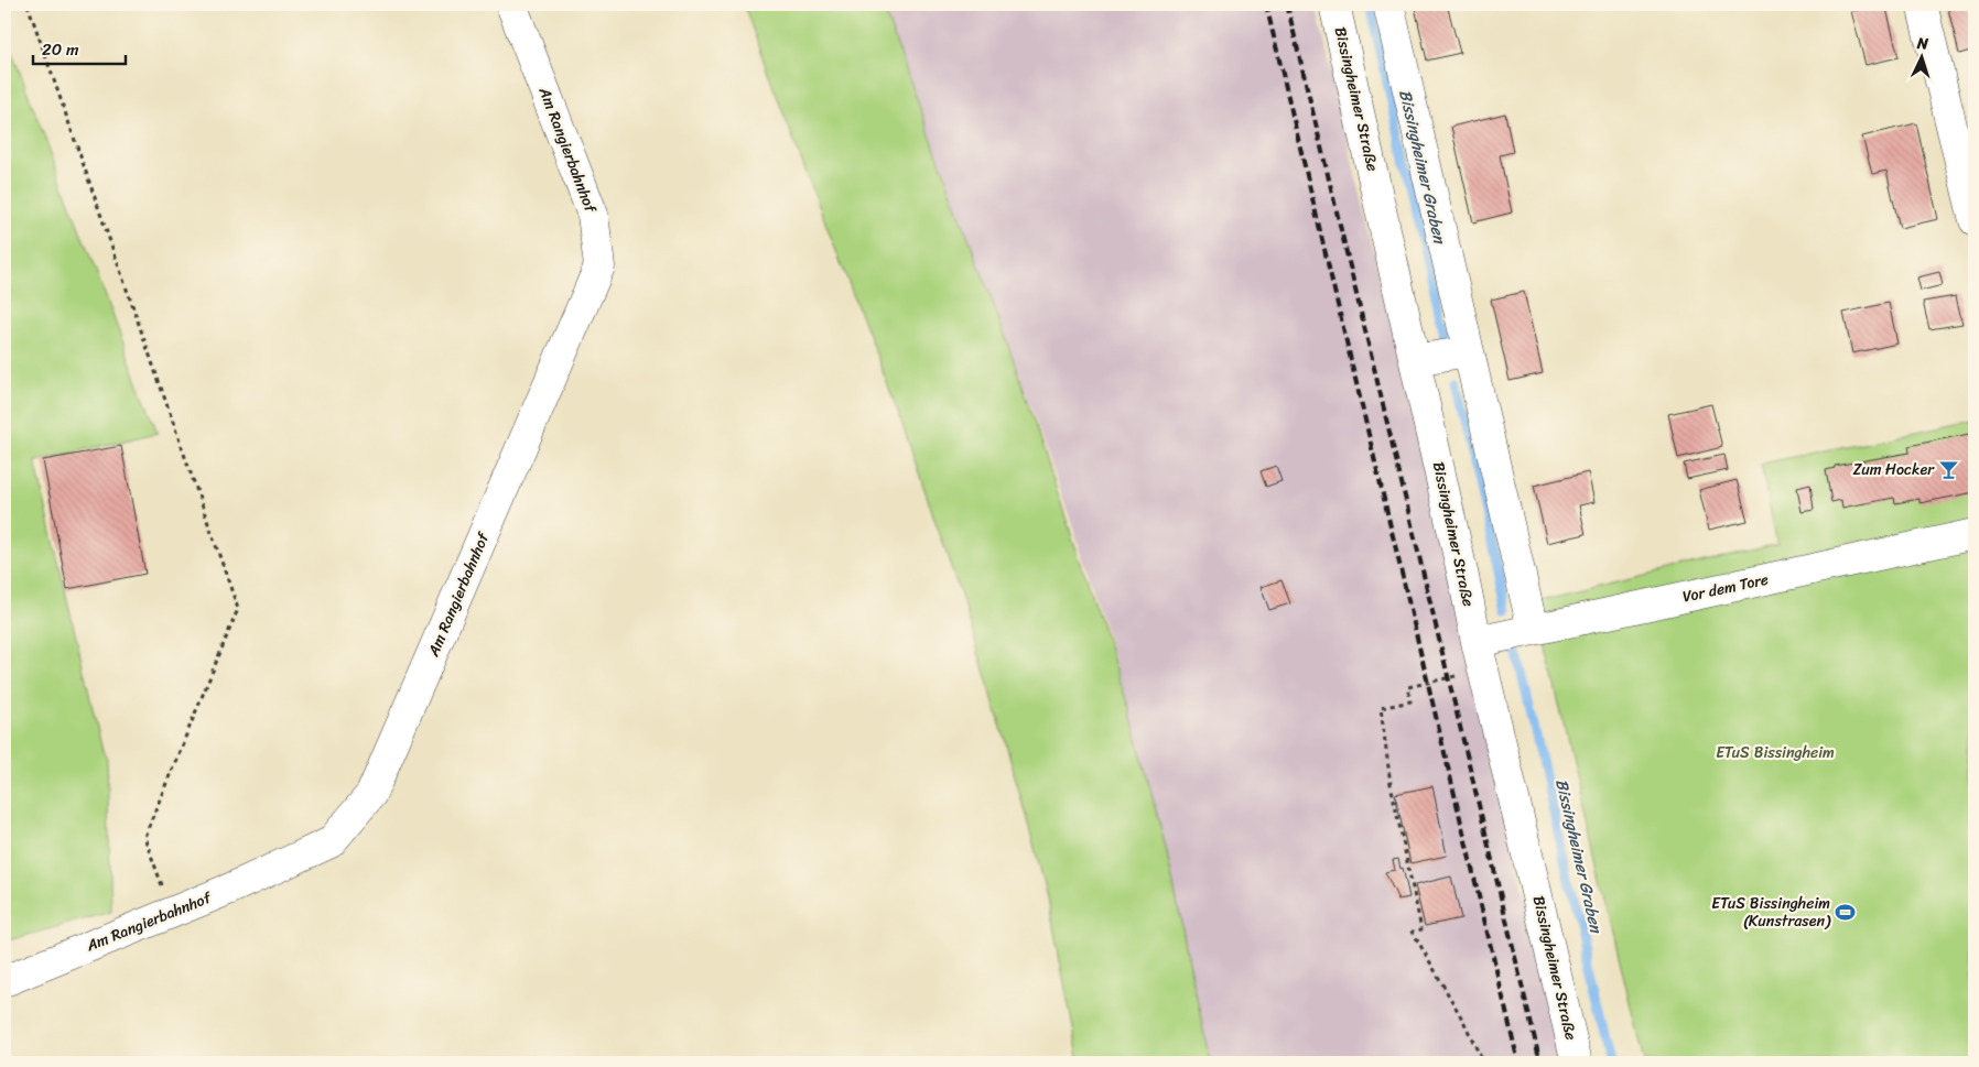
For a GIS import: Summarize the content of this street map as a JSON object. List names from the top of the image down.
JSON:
{
  "streets": {
    "street": ["Bissingheimer Straße", "Am Rangierbahnhof", "Vor dem Tore"]
  },
  "crossings": [
    ["Bissingheimer Straße", "Vor dem Tore"]
  ],
  "water": ["Bissingheimer Graben"],
  "parks": ["ETuS Bissingheim"],
  "places": {
    "bar": ["Zum Hocker"],
    "sports": ["ETuS Bissingheim (Kunstrasen)"]
  },
  "scale_bar": "20 m",
  "north": "top"
}
